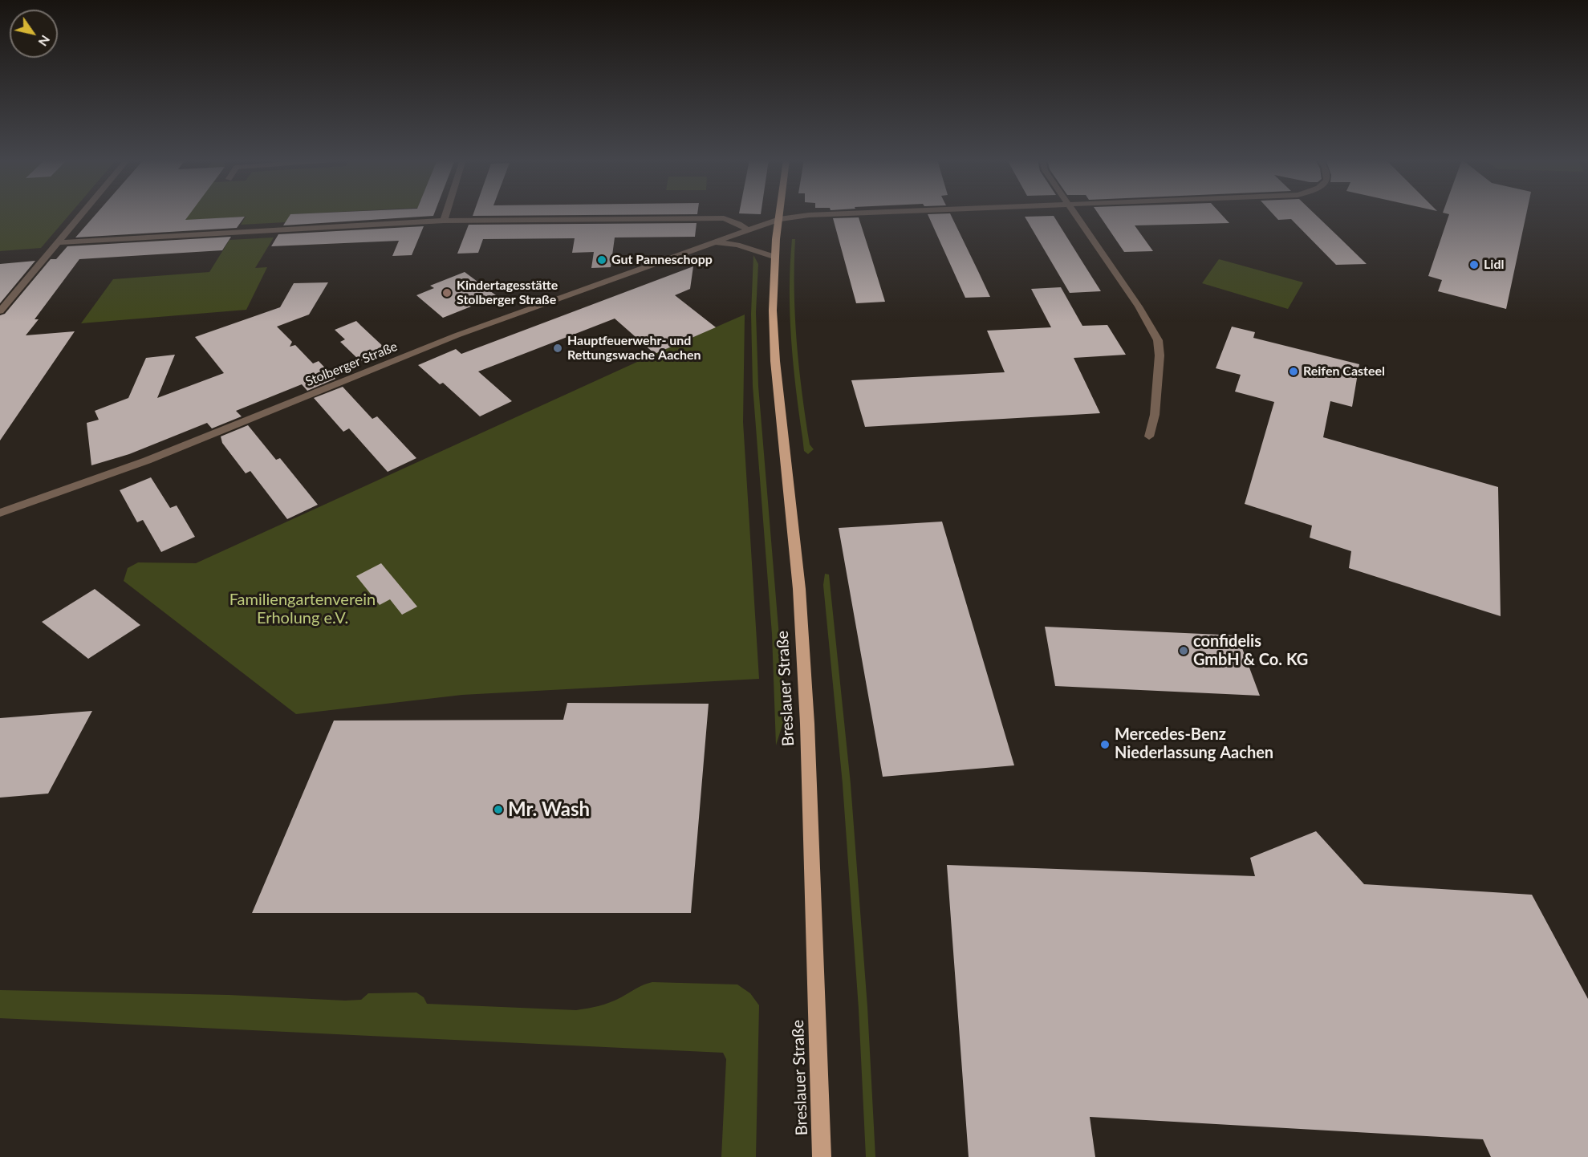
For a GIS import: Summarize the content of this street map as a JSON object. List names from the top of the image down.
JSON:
{
  "streets": {
    "main road": ["Breslauer Straße"],
    "street": ["Stolberger Straße"]
  },
  "crossings": [
    ["Stolberger Straße", "Breslauer Straße"]
  ],
  "parks": ["Familiengartenverein Erholung e.V."],
  "places": [
    "Gut Panneschopp",
    "Lidl",
    "Kindertagesstätte Stolberger Straße",
    "Hauptfeuerwehr- und Rettungswache Aachen",
    "Reifen Casteel",
    "confidelis GmbH & Co. KG",
    "Mercedes-Benz Niederlassung Aachen",
    "Mr. Wash"
  ],
  "north": "bottom right"
}
